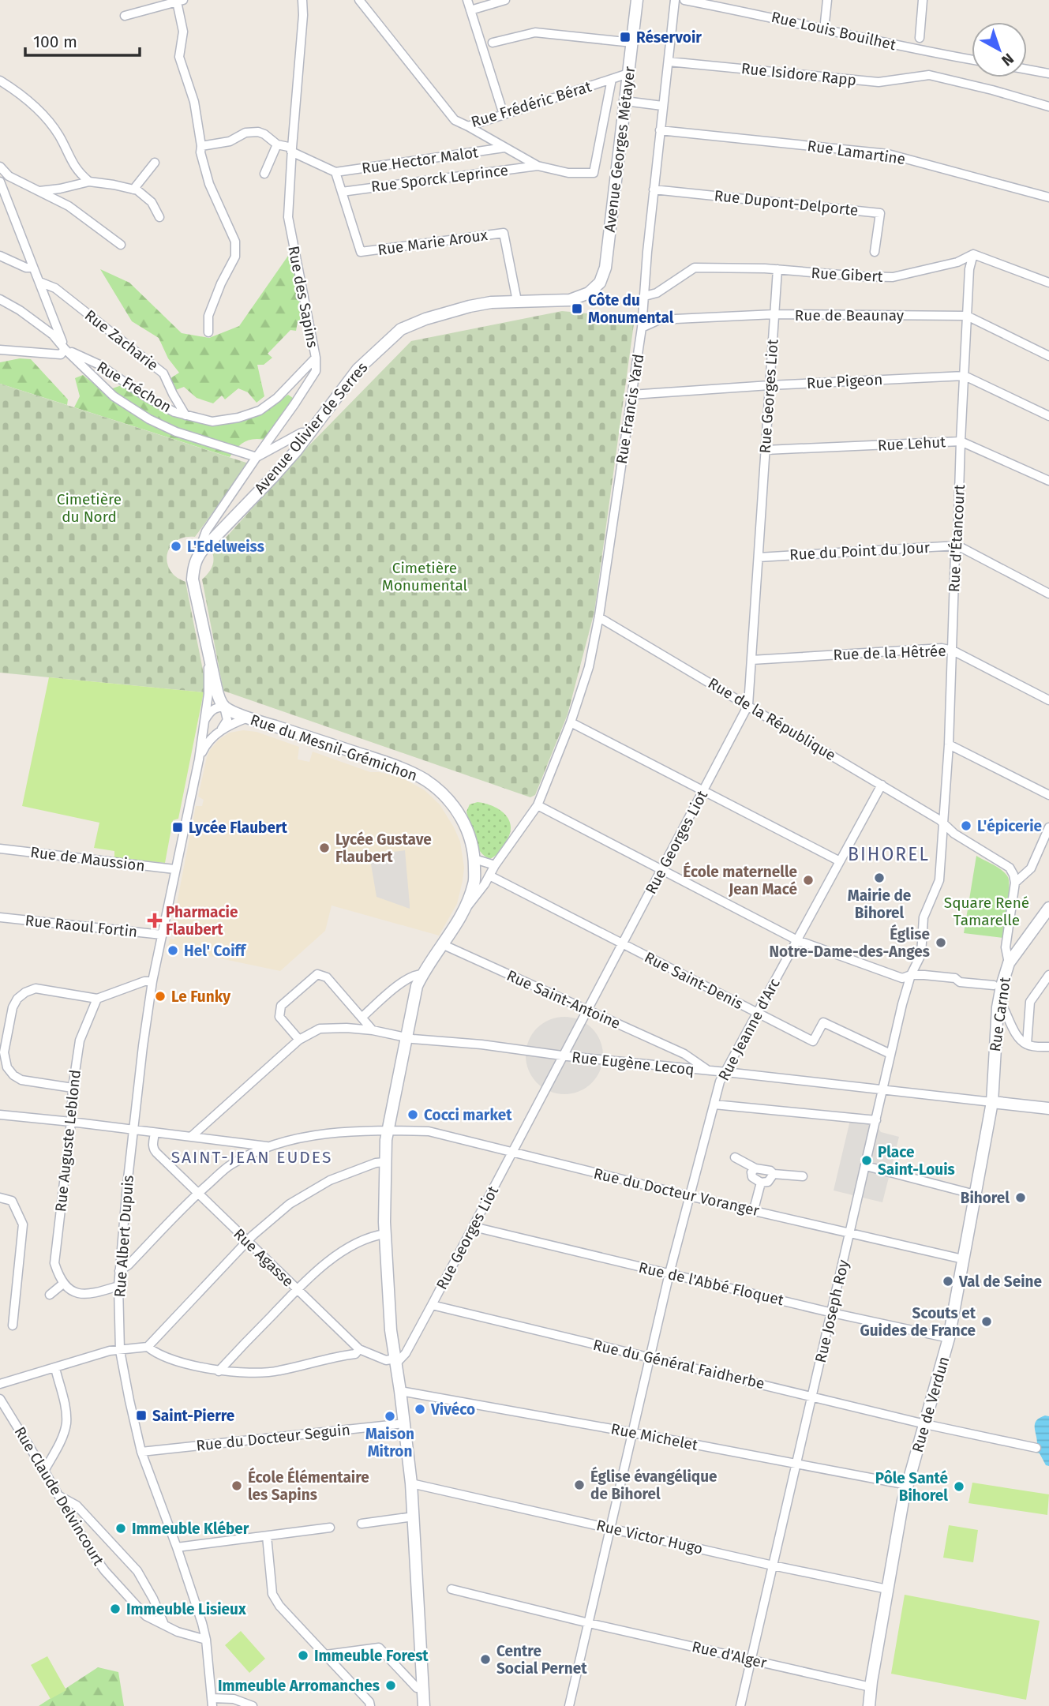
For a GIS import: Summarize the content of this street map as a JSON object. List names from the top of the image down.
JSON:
{
  "streets": {
    "street": [
      "Rue Louis Bouilhet",
      "Rue Isidore Rapp",
      "Rue Frédéric Bérat",
      "Avenue Georges Métayer",
      "Rue Lamartine",
      "Rue Hector Malot",
      "Rue Sporck Leprince",
      "Rue Dupont-Delporte",
      "Rue Marie Aroux",
      "Rue Gibert",
      "Rue des Sapins",
      "Rue de Beaunay",
      "Rue Zacharie",
      "Rue Pigeon",
      "Rue Fréchon",
      "Rue Georges Liot",
      "Rue Francis Yard",
      "Avenue Olivier de Serres",
      "Rue Lehut",
      "Rue d'Étancourt",
      "Rue du Point du Jour",
      "Rue de la Hêtrée",
      "Rue de la République",
      "Rue du Mesnil-Grémichon",
      "Rue de Maussion",
      "Rue Raoul Fortin",
      "Rue Saint-Denis",
      "Rue Saint-Antoine",
      "Rue Carnot",
      "Rue Jeanne d'Arc",
      "Rue Eugène Lecoq",
      "Rue Auguste Leblond",
      "Rue du Docteur Voranger",
      "Rue Albert Dupuis",
      "Rue Agasse",
      "Rue de l'Abbé Floquet",
      "Rue Joseph Roy",
      "Rue du Général Faidherbe",
      "Rue de Verdun",
      "Rue Michelet",
      "Rue du Docteur Seguin",
      "Rue Claude Delvincourt",
      "Rue Victor Hugo",
      "Rue d'Alger"
    ]
  },
  "crossings": [
    ["Rue Isidore Rapp", "Rue Francis Yard"],
    ["Rue Frédéric Bérat", "Avenue Georges Métayer"],
    ["Avenue Georges Métayer", "Avenue Olivier de Serres"],
    ["Rue Lamartine", "Rue Francis Yard"],
    ["Rue Hector Malot", "Rue Marie Aroux"],
    ["Rue Sporck Leprince", "Rue Marie Aroux"],
    ["Rue Dupont-Delporte", "Rue Francis Yard"],
    ["Rue Marie Aroux", "Avenue Olivier de Serres"],
    ["Rue Gibert", "Rue Georges Liot"],
    ["Rue Gibert", "Rue Francis Yard"],
    ["Rue Gibert", "Rue d'Étancourt"],
    ["Rue des Sapins", "Rue Fréchon"],
    ["Rue des Sapins", "Avenue Olivier de Serres"],
    ["Rue de Beaunay", "Rue Georges Liot"],
    ["Rue de Beaunay", "Rue Francis Yard"],
    ["Rue de Beaunay", "Rue d'Étancourt"],
    ["Rue Zacharie", "Rue Fréchon"],
    ["Rue Pigeon", "Rue Georges Liot"],
    ["Rue Pigeon", "Rue Francis Yard"],
    ["Rue Pigeon", "Rue d'Étancourt"],
    ["Rue Georges Liot", "Rue Lehut"],
    ["Rue Georges Liot", "Rue du Point du Jour"],
    ["Rue Georges Liot", "Rue de la Hêtrée"],
    ["Rue Georges Liot", "Rue de la République"],
    ["Rue Georges Liot", "Rue du Mesnil-Grémichon"],
    ["Rue Georges Liot", "Rue Saint-Denis"],
    ["Rue Georges Liot", "Rue Saint-Antoine"],
    ["Rue Georges Liot", "Rue Eugène Lecoq"],
    ["Rue Georges Liot", "Rue du Docteur Voranger"],
    ["Rue Georges Liot", "Rue Agasse"],
    ["Rue Georges Liot", "Rue de l'Abbé Floquet"],
    ["Rue Georges Liot", "Rue du Général Faidherbe"],
    ["Rue Francis Yard", "Rue de la République"],
    ["Rue Francis Yard", "Rue du Mesnil-Grémichon"],
    ["Rue Francis Yard", "Rue Saint-Denis"],
    ["Rue Lehut", "Rue d'Étancourt"],
    ["Rue d'Étancourt", "Rue du Point du Jour"],
    ["Rue d'Étancourt", "Rue de la Hêtrée"],
    ["Rue d'Étancourt", "Rue de la République"],
    ["Rue d'Étancourt", "Rue Joseph Roy"],
    ["Rue de la République", "Rue Jeanne d'Arc"],
    ["Rue du Mesnil-Grémichon", "Rue Saint-Antoine"],
    ["Rue du Mesnil-Grémichon", "Rue Eugène Lecoq"],
    ["Rue du Mesnil-Grémichon", "Rue du Docteur Voranger"],
    ["Rue du Mesnil-Grémichon", "Rue Albert Dupuis"],
    ["Rue du Mesnil-Grémichon", "Rue Agasse"],
    ["Rue du Mesnil-Grémichon", "Rue Michelet"],
    ["Rue du Mesnil-Grémichon", "Rue du Docteur Seguin"],
    ["Rue du Mesnil-Grémichon", "Rue Victor Hugo"],
    ["Rue de Maussion", "Rue Albert Dupuis"],
    ["Rue Raoul Fortin", "Rue Albert Dupuis"],
    ["Rue Saint-Denis", "Rue Jeanne d'Arc"],
    ["Rue Saint-Denis", "Rue Joseph Roy"],
    ["Rue Saint-Antoine", "Rue Eugène Lecoq"],
    ["Rue Carnot", "Rue Eugène Lecoq"],
    ["Rue Carnot", "Rue de Verdun"],
    ["Rue Jeanne d'Arc", "Rue Eugène Lecoq"],
    ["Rue Jeanne d'Arc", "Rue du Docteur Voranger"],
    ["Rue Jeanne d'Arc", "Rue de l'Abbé Floquet"],
    ["Rue Jeanne d'Arc", "Rue du Général Faidherbe"],
    ["Rue Jeanne d'Arc", "Rue Michelet"],
    ["Rue Jeanne d'Arc", "Rue Victor Hugo"],
    ["Rue Jeanne d'Arc", "Rue d'Alger"],
    ["Rue Eugène Lecoq", "Rue Joseph Roy"],
    ["Rue Eugène Lecoq", "Rue de Verdun"],
    ["Rue du Docteur Voranger", "Rue Joseph Roy"],
    ["Rue du Docteur Voranger", "Rue de Verdun"],
    ["Rue Albert Dupuis", "Rue du Docteur Seguin"],
    ["Rue Albert Dupuis", "Rue Claude Delvincourt"],
    ["Rue de l'Abbé Floquet", "Rue Joseph Roy"],
    ["Rue de l'Abbé Floquet", "Rue de Verdun"],
    ["Rue Joseph Roy", "Rue du Général Faidherbe"],
    ["Rue Joseph Roy", "Rue Michelet"],
    ["Rue Joseph Roy", "Rue Victor Hugo"],
    ["Rue Joseph Roy", "Rue d'Alger"],
    ["Rue du Général Faidherbe", "Rue de Verdun"],
    ["Rue de Verdun", "Rue Michelet"],
    ["Rue de Verdun", "Rue Victor Hugo"],
    ["Rue de Verdun", "Rue d'Alger"]
  ],
  "districts": ["BIHOREL", "SAINT-JEAN EUDES"],
  "parks": ["Cimetière du Nord", "Cimetière Monumental", "Square René Tamarelle"],
  "places": {
    "transit": [
      "Réservoir",
      "Côte du Monumental",
      "Lycée Flaubert",
      "Saint-Pierre"
    ],
    "other": [
      "L'Edelweiss",
      "L'épicerie",
      "Lycée Gustave Flaubert",
      "Mairie de Bihorel",
      "École maternelle Jean Macé",
      "Église Notre-Dame-des-Anges",
      "Hel' Coiff",
      "Le Funky",
      "Cocci market",
      "Place Saint-Louis",
      "Bihorel",
      "Val de Seine",
      "Scouts et Guides de France",
      "Vivéco",
      "Maison Mitron",
      "Église évangélique de Bihorel",
      "École Élémentaire les Sapins",
      "Pôle Santé Bihorel",
      "Immeuble Kléber",
      "Immeuble Lisieux",
      "Immeuble Forest",
      "Centre Social Pernet",
      "Immeuble Arromanches"
    ],
    "health": ["Pharmacie Flaubert"]
  },
  "scale_bar": "100 m",
  "north": "bottom right"
}
